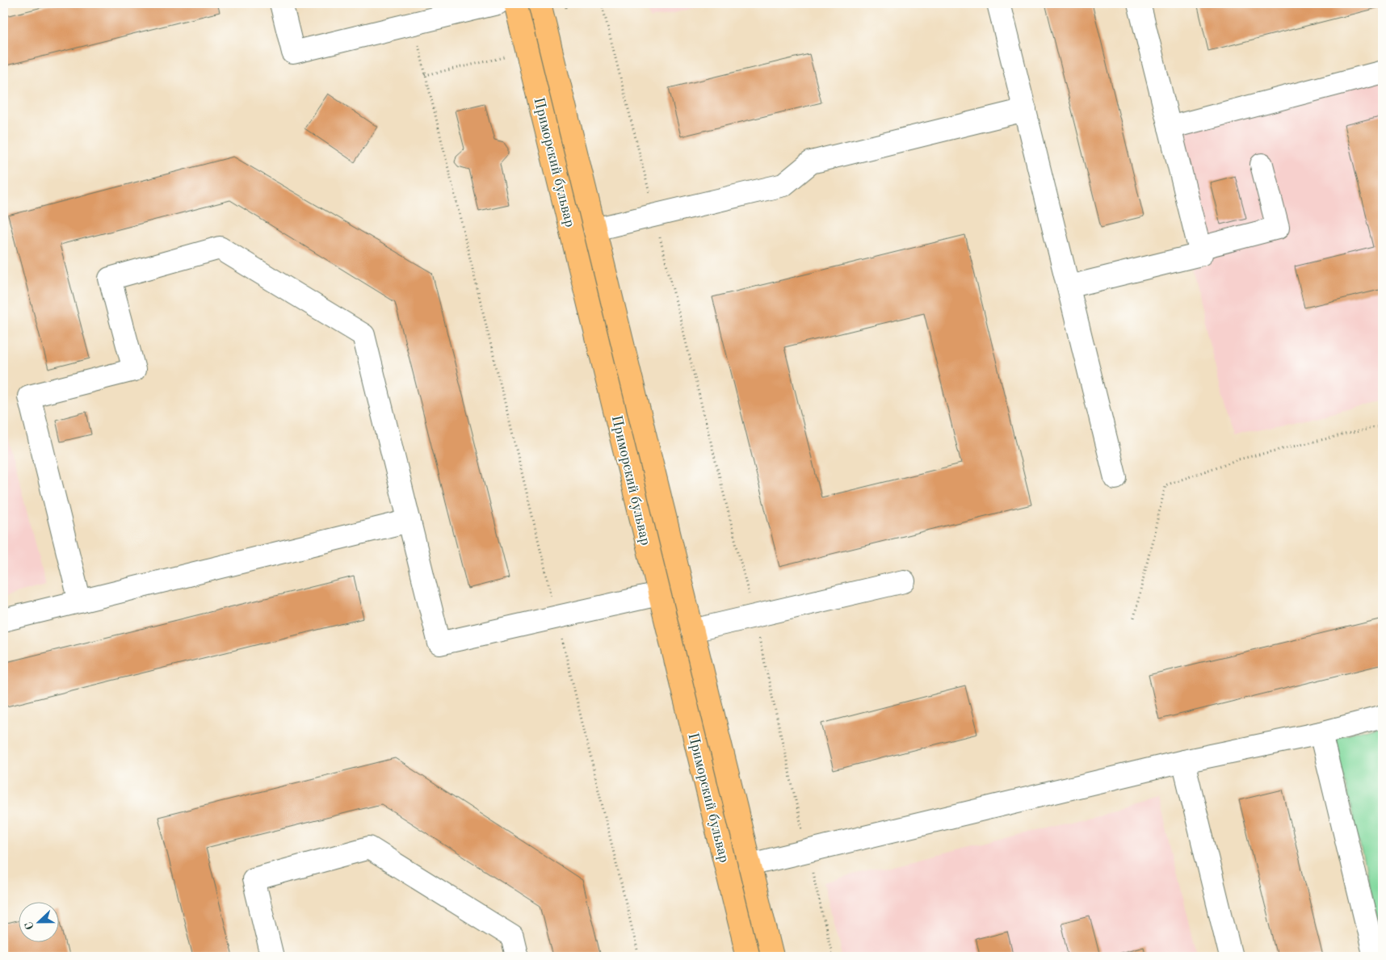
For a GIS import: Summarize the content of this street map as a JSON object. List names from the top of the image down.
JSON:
{
  "streets": {
    "main road": ["Приморский бульвар"]
  },
  "north": "left"
}
